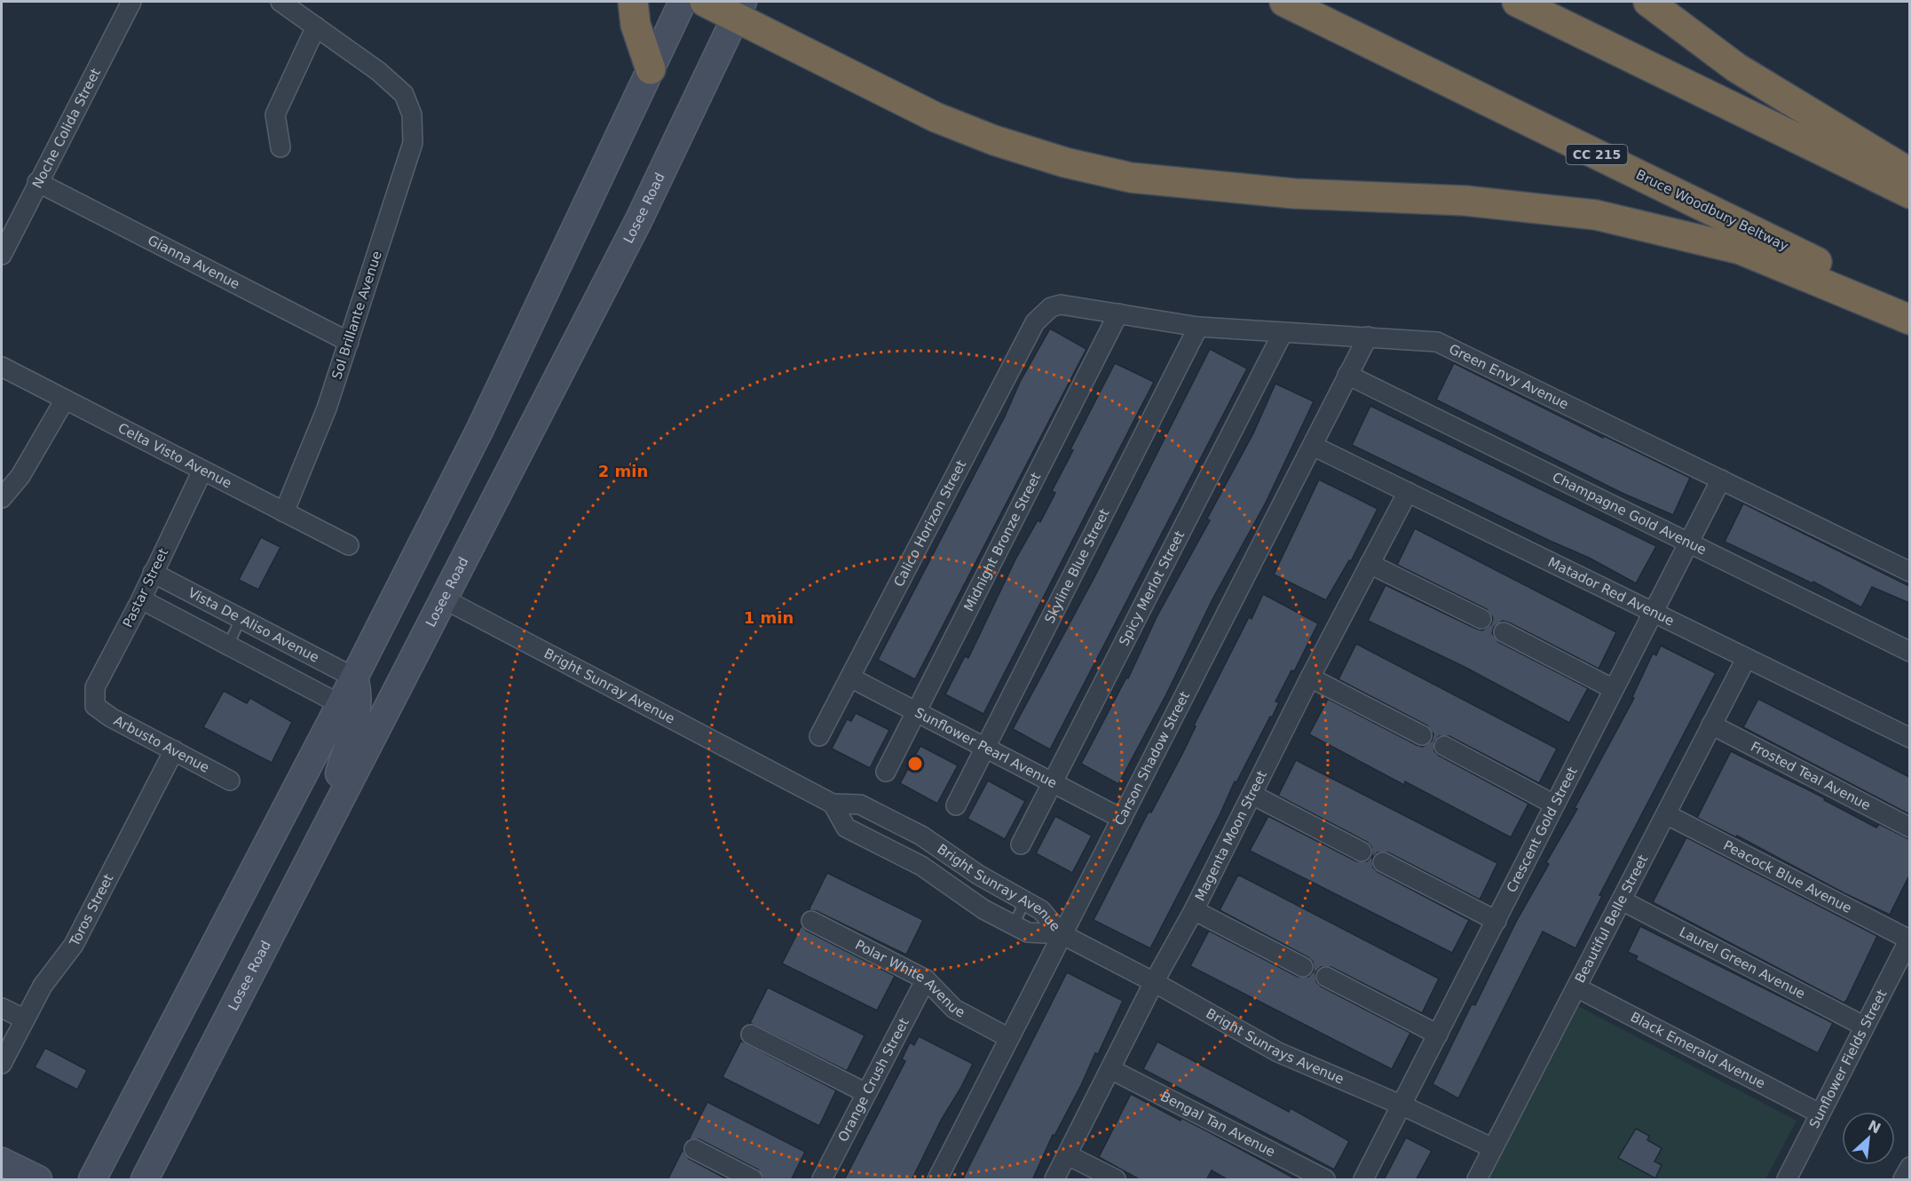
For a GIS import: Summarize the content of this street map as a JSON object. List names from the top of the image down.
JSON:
{
  "streets": {
    "highway": ["CC 215", "Bruce Woodbury Beltway"],
    "main road": ["Losee Road"],
    "street": [
      "Noche Colida Street",
      "Gianna Avenue",
      "Sol Brillante Avenue",
      "Green Envy Avenue",
      "Celta Visto Avenue",
      "Champagne Gold Avenue",
      "Calico Horizon Street",
      "Midnight Bronze Street",
      "Skyline Blue Street",
      "Pastar Street",
      "Spicy Merlot Street",
      "Matador Red Avenue",
      "Vista De Aliso Avenue",
      "Bright Sunray Avenue",
      "Arbusto Avenue",
      "Sunflower Pearl Avenue",
      "Carson Shadow Street",
      "Frosted Teal Avenue",
      "Crescent Gold Street",
      "Magenta Moon Street",
      "Peacock Blue Avenue",
      "Toros Street",
      "Beautiful Belle Street",
      "Laurel Green Avenue",
      "Polar White Avenue",
      "Bright Sunrays Avenue",
      "Black Emerald Avenue",
      "Sunflower Fields Street",
      "Orange Crush Street",
      "Bengal Tan Avenue"
    ]
  },
  "crossings": [
    ["Noche Colida Street", "Gianna Avenue"],
    ["Losee Road", "Bright Sunray Avenue"],
    ["Gianna Avenue", "Sol Brillante Avenue"],
    ["Sol Brillante Avenue", "Celta Visto Avenue"],
    ["Green Envy Avenue", "Calico Horizon Street"],
    ["Green Envy Avenue", "Midnight Bronze Street"],
    ["Green Envy Avenue", "Skyline Blue Street"],
    ["Green Envy Avenue", "Spicy Merlot Street"],
    ["Green Envy Avenue", "Carson Shadow Street"],
    ["Green Envy Avenue", "Crescent Gold Street"],
    ["Celta Visto Avenue", "Pastar Street"],
    ["Champagne Gold Avenue", "Carson Shadow Street"],
    ["Champagne Gold Avenue", "Crescent Gold Street"],
    ["Calico Horizon Street", "Sunflower Pearl Avenue"],
    ["Midnight Bronze Street", "Sunflower Pearl Avenue"],
    ["Skyline Blue Street", "Sunflower Pearl Avenue"],
    ["Pastar Street", "Vista De Aliso Avenue"],
    ["Pastar Street", "Arbusto Avenue"],
    ["Spicy Merlot Street", "Sunflower Pearl Avenue"],
    ["Matador Red Avenue", "Carson Shadow Street"],
    ["Matador Red Avenue", "Crescent Gold Street"],
    ["Matador Red Avenue", "Magenta Moon Street"],
    ["Matador Red Avenue", "Beautiful Belle Street"],
    ["Bright Sunray Avenue", "Carson Shadow Street"],
    ["Bright Sunray Avenue", "Bright Sunrays Avenue"],
    ["Arbusto Avenue", "Toros Street"],
    ["Sunflower Pearl Avenue", "Carson Shadow Street"],
    ["Carson Shadow Street", "Polar White Avenue"],
    ["Carson Shadow Street", "Bright Sunrays Avenue"],
    ["Frosted Teal Avenue", "Beautiful Belle Street"],
    ["Crescent Gold Street", "Bright Sunrays Avenue"],
    ["Magenta Moon Street", "Bright Sunrays Avenue"],
    ["Magenta Moon Street", "Bengal Tan Avenue"],
    ["Peacock Blue Avenue", "Beautiful Belle Street"],
    ["Peacock Blue Avenue", "Sunflower Fields Street"],
    ["Beautiful Belle Street", "Laurel Green Avenue"],
    ["Beautiful Belle Street", "Bright Sunrays Avenue"],
    ["Beautiful Belle Street", "Black Emerald Avenue"],
    ["Laurel Green Avenue", "Sunflower Fields Street"],
    ["Polar White Avenue", "Orange Crush Street"],
    ["Black Emerald Avenue", "Sunflower Fields Street"]
  ],
  "north": "top right",
  "rings": ["2 min", "1 min"]
}
